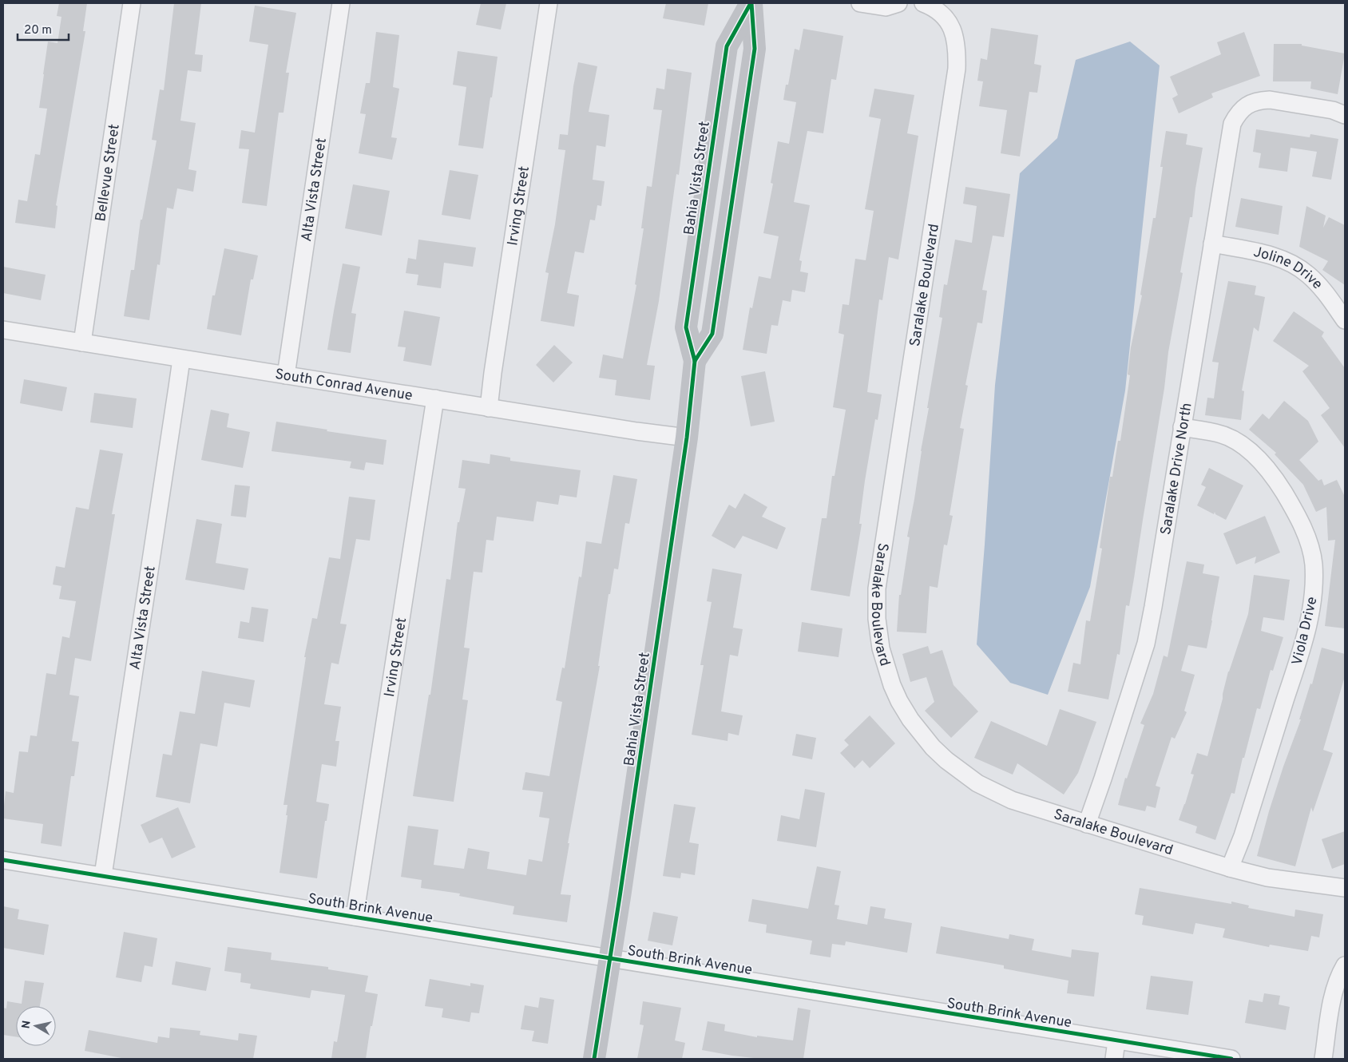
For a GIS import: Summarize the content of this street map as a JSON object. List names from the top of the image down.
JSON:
{
  "streets": {
    "street": [
      "Bellevue Street",
      "Bahia Vista Street",
      "Alta Vista Street",
      "Irving Street",
      "Joline Drive",
      "Saralake Boulevard",
      "South Conrad Avenue",
      "Saralake Drive North",
      "Viola Drive",
      "South Brink Avenue"
    ]
  },
  "crossings": [
    ["Bellevue Street", "South Conrad Avenue"],
    ["Bahia Vista Street", "South Conrad Avenue"],
    ["Bahia Vista Street", "South Brink Avenue"],
    ["Alta Vista Street", "South Conrad Avenue"],
    ["Alta Vista Street", "South Brink Avenue"],
    ["Irving Street", "South Conrad Avenue"],
    ["Irving Street", "South Brink Avenue"],
    ["Joline Drive", "Saralake Drive North"],
    ["Saralake Boulevard", "Saralake Drive North"],
    ["Saralake Boulevard", "Viola Drive"],
    ["Saralake Drive North", "Viola Drive"]
  ],
  "scale_bar": "20 m",
  "north": "left"
}
